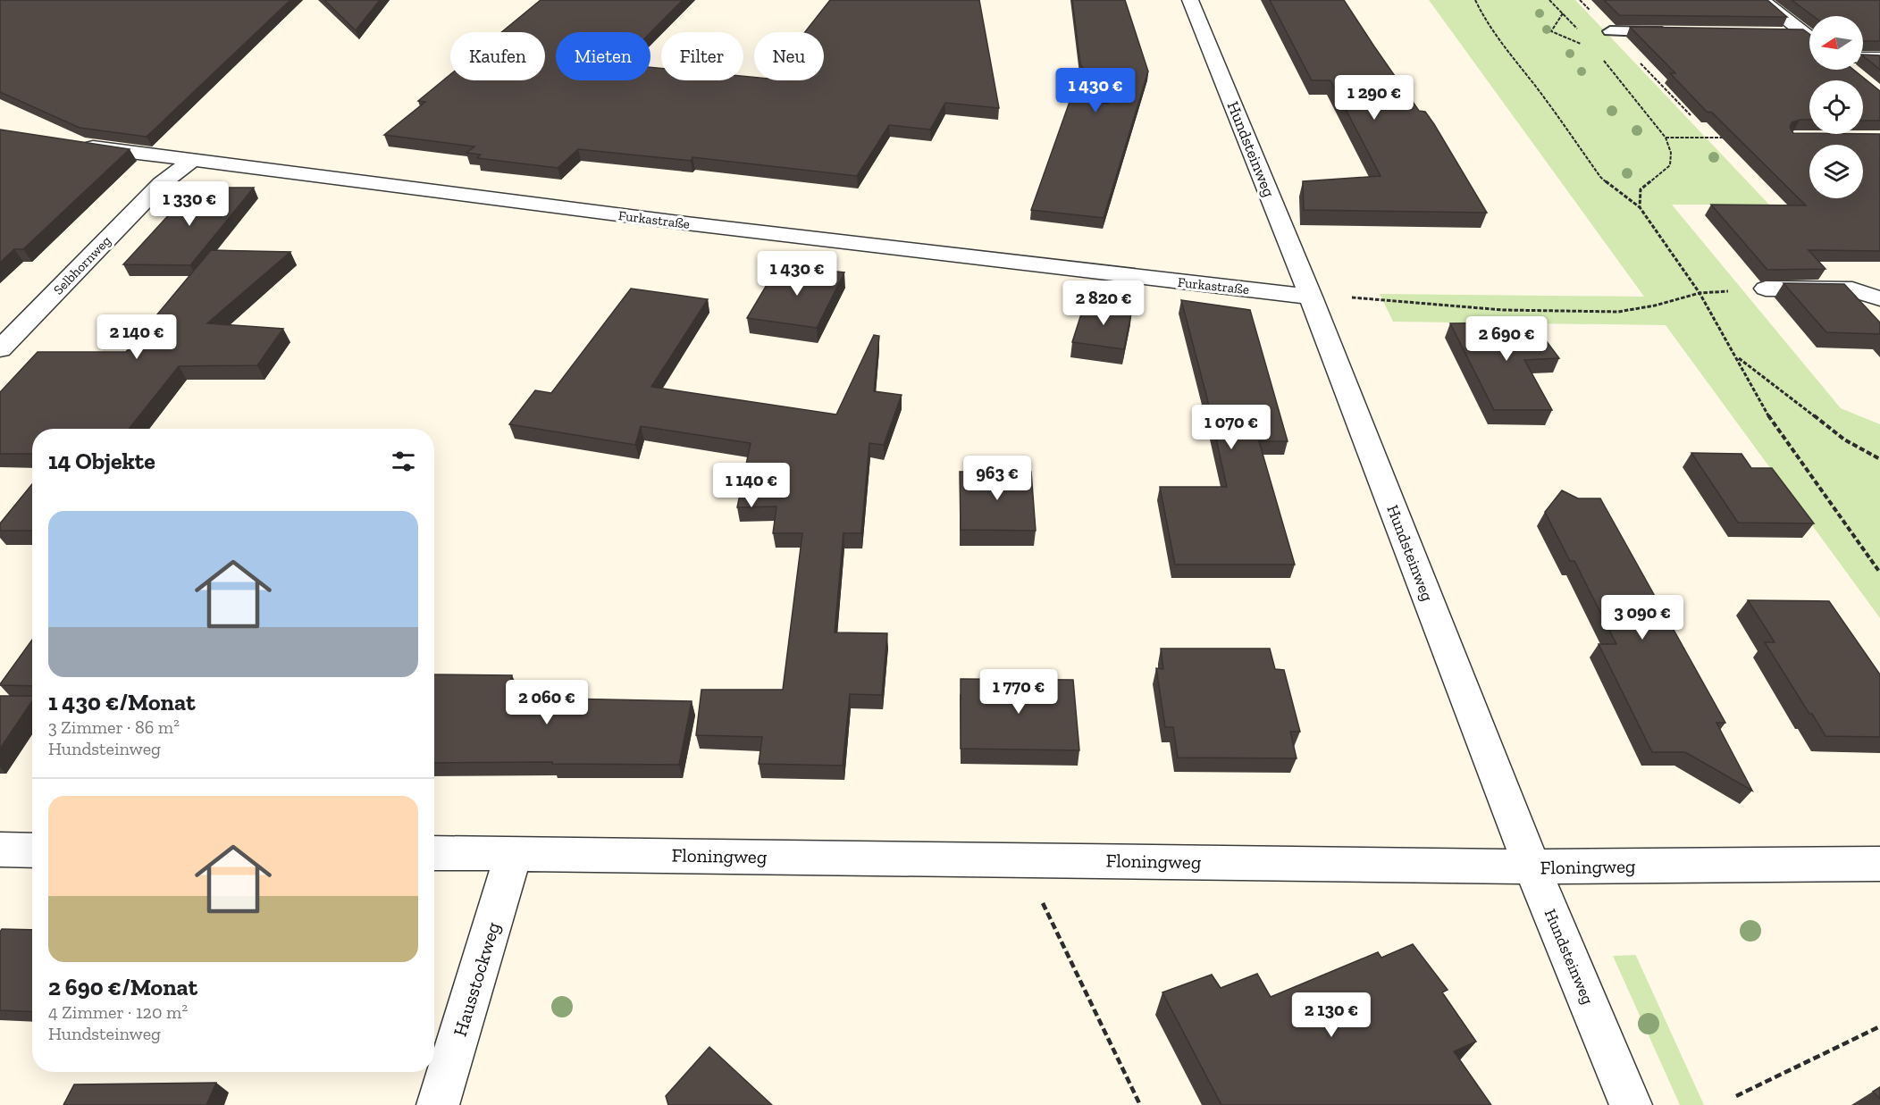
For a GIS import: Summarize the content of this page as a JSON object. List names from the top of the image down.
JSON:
{
  "streets": {
    "street": [
      "Hundsteinweg",
      "Furkastraße",
      "Selbhornweg",
      "Floningweg",
      "Hausstockweg"
    ]
  },
  "crossings": [
    ["Hundsteinweg", "Furkastraße"],
    ["Hundsteinweg", "Floningweg"],
    ["Furkastraße", "Selbhornweg"],
    ["Floningweg", "Hausstockweg"]
  ],
  "north": "left",
  "page": {
    "chip": [
      "Kaufen",
      "Mieten",
      "Filter",
      "Neu"
    ],
    "price": [
      "1 430 €",
      "1 290 €",
      "1 330 €",
      "1 430 €",
      "2 820 €",
      "2 140 €",
      "2 690 €",
      "1 070 €",
      "963 €",
      "1 140 €",
      "3 090 €",
      "1 770 €",
      "2 060 €",
      "2 130 €"
    ],
    "heading": "14 Objekte",
    "list": [
      {
        "name": "1 430 €/Monat",
        "note": "3 Zimmer · 86 m² · Hundsteinweg"
      },
      {
        "name": "2 690 €/Monat",
        "note": "4 Zimmer · 120 m² · Hundsteinweg"
      }
    ]
  }
}
